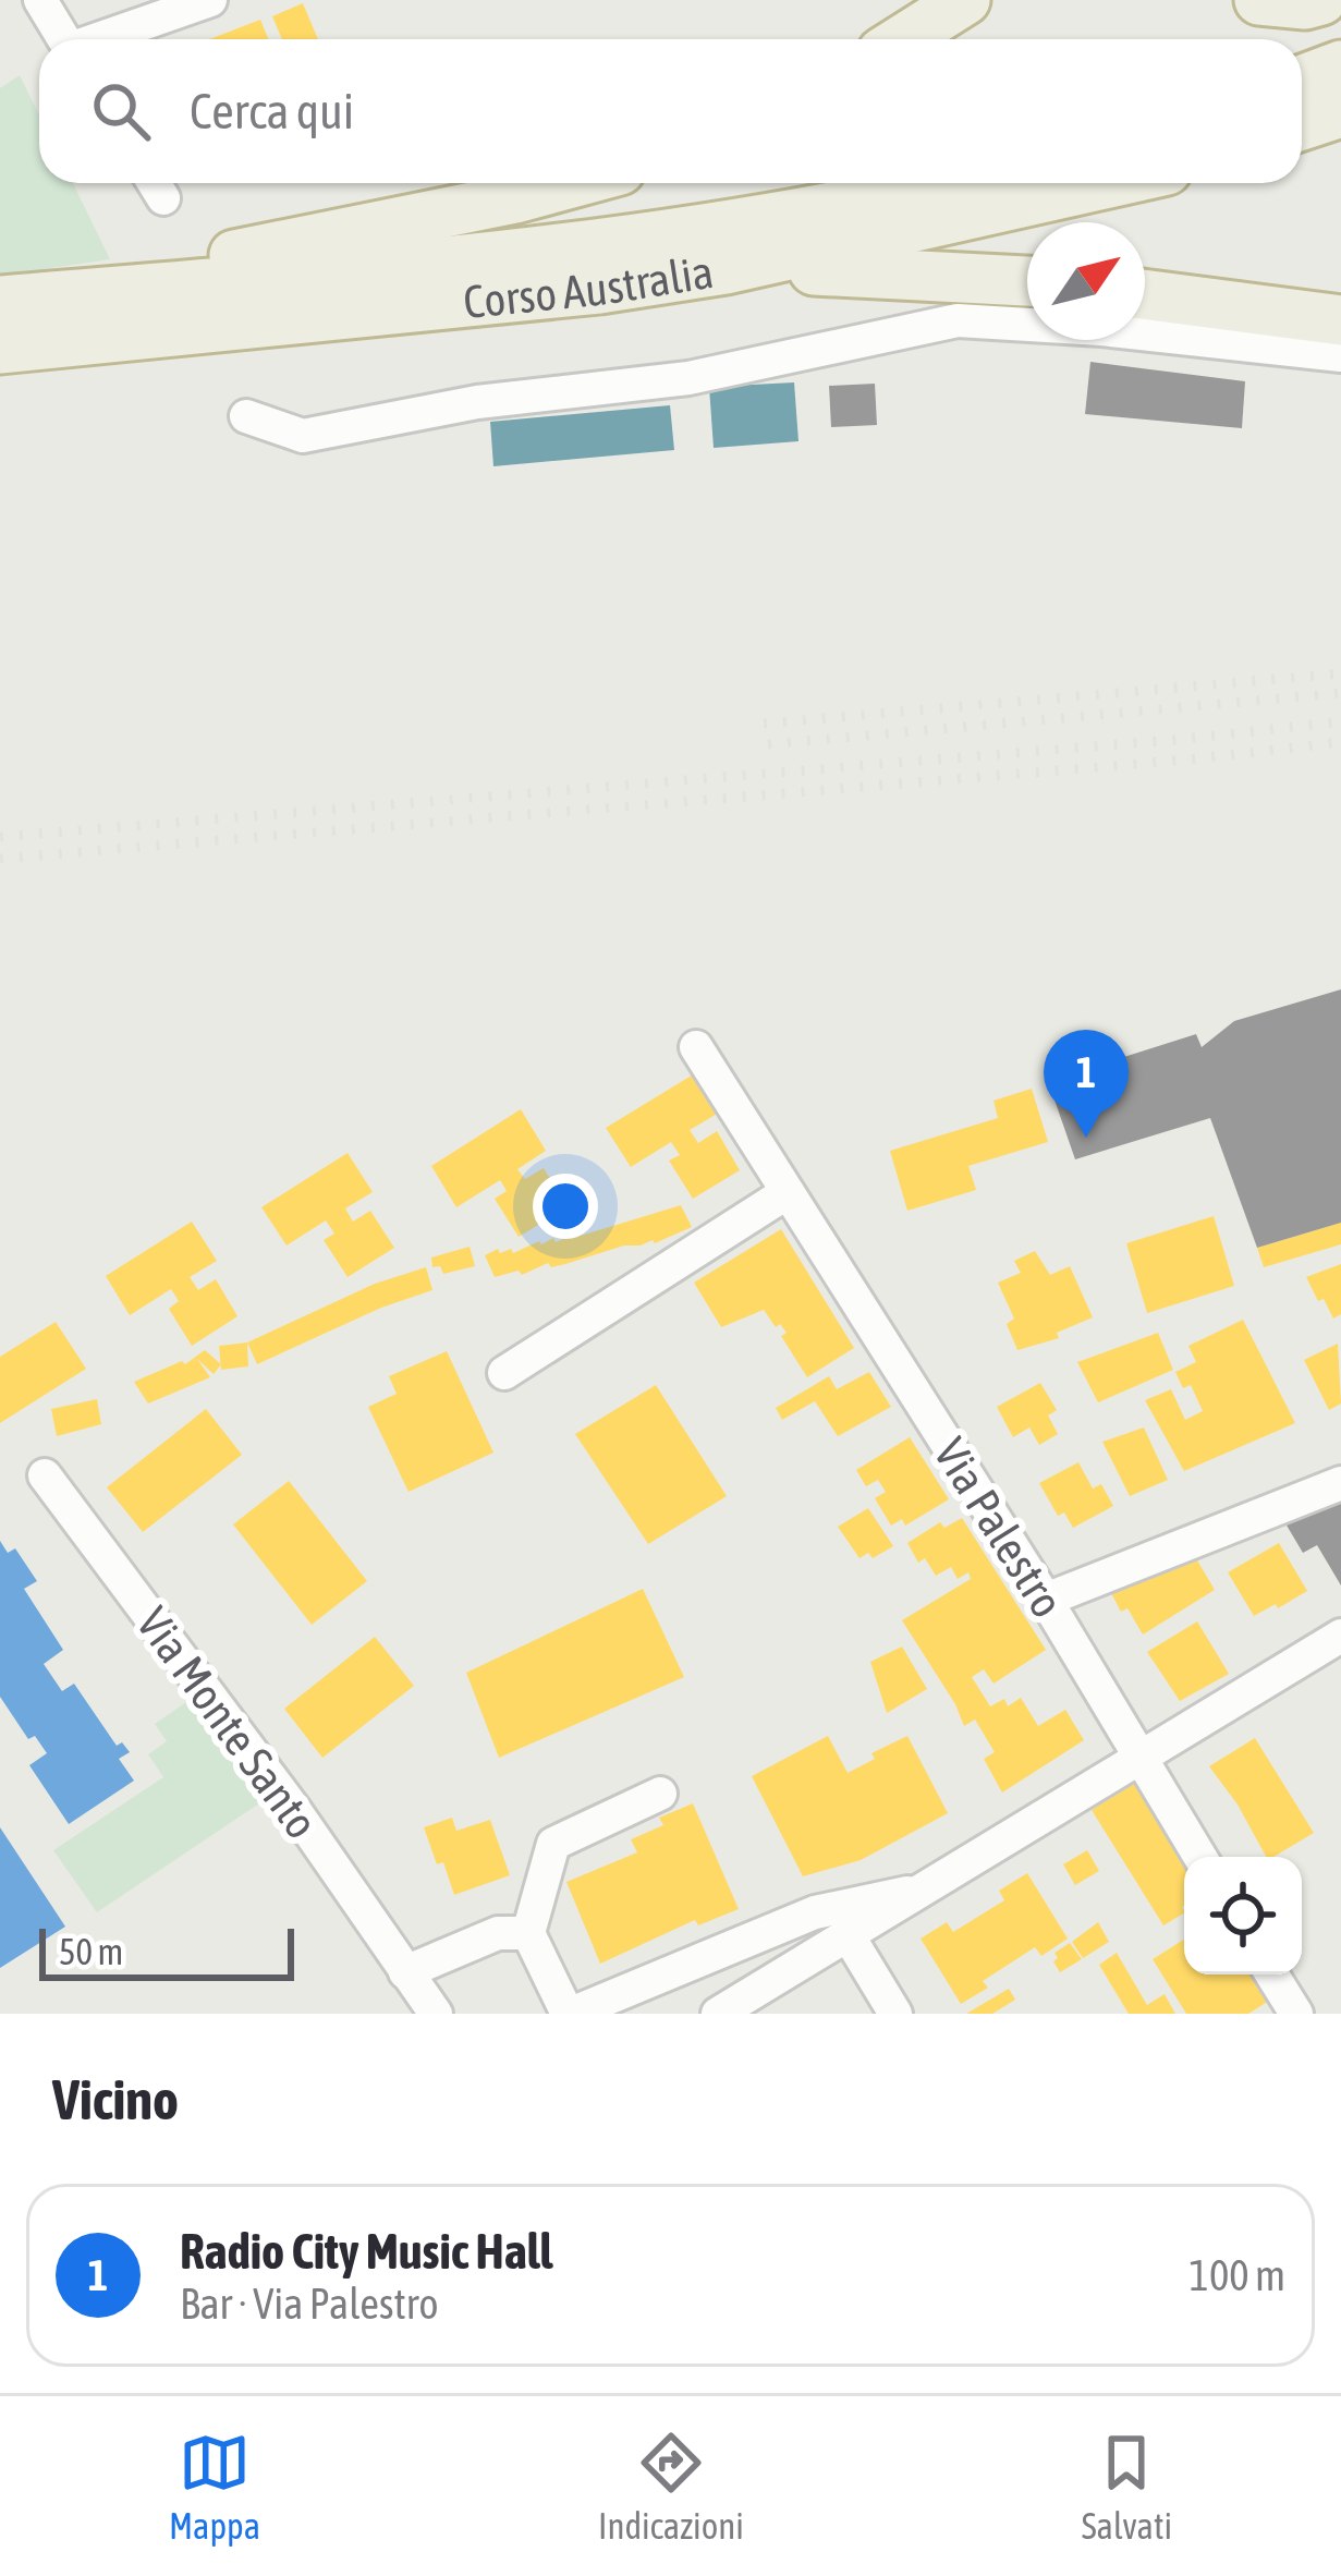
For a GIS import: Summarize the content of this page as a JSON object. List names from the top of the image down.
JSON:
{
  "streets": {
    "highway": ["Corso Australia"],
    "street": ["Via Palestro", "Via Monte Santo"]
  },
  "scale_bar": "50 m",
  "north": "top right",
  "page": {
    "search": "Cerca qui",
    "pins": "1",
    "scale": "50 m",
    "heading": "Vicino",
    "list": [
      {
        "mark": "1",
        "name": "Radio City Music Hall",
        "note": "Bar · Via Palestro",
        "value": "100 m"
      }
    ],
    "nav": ["Mappa", "Indicazioni", "Salvati"]
  }
}
